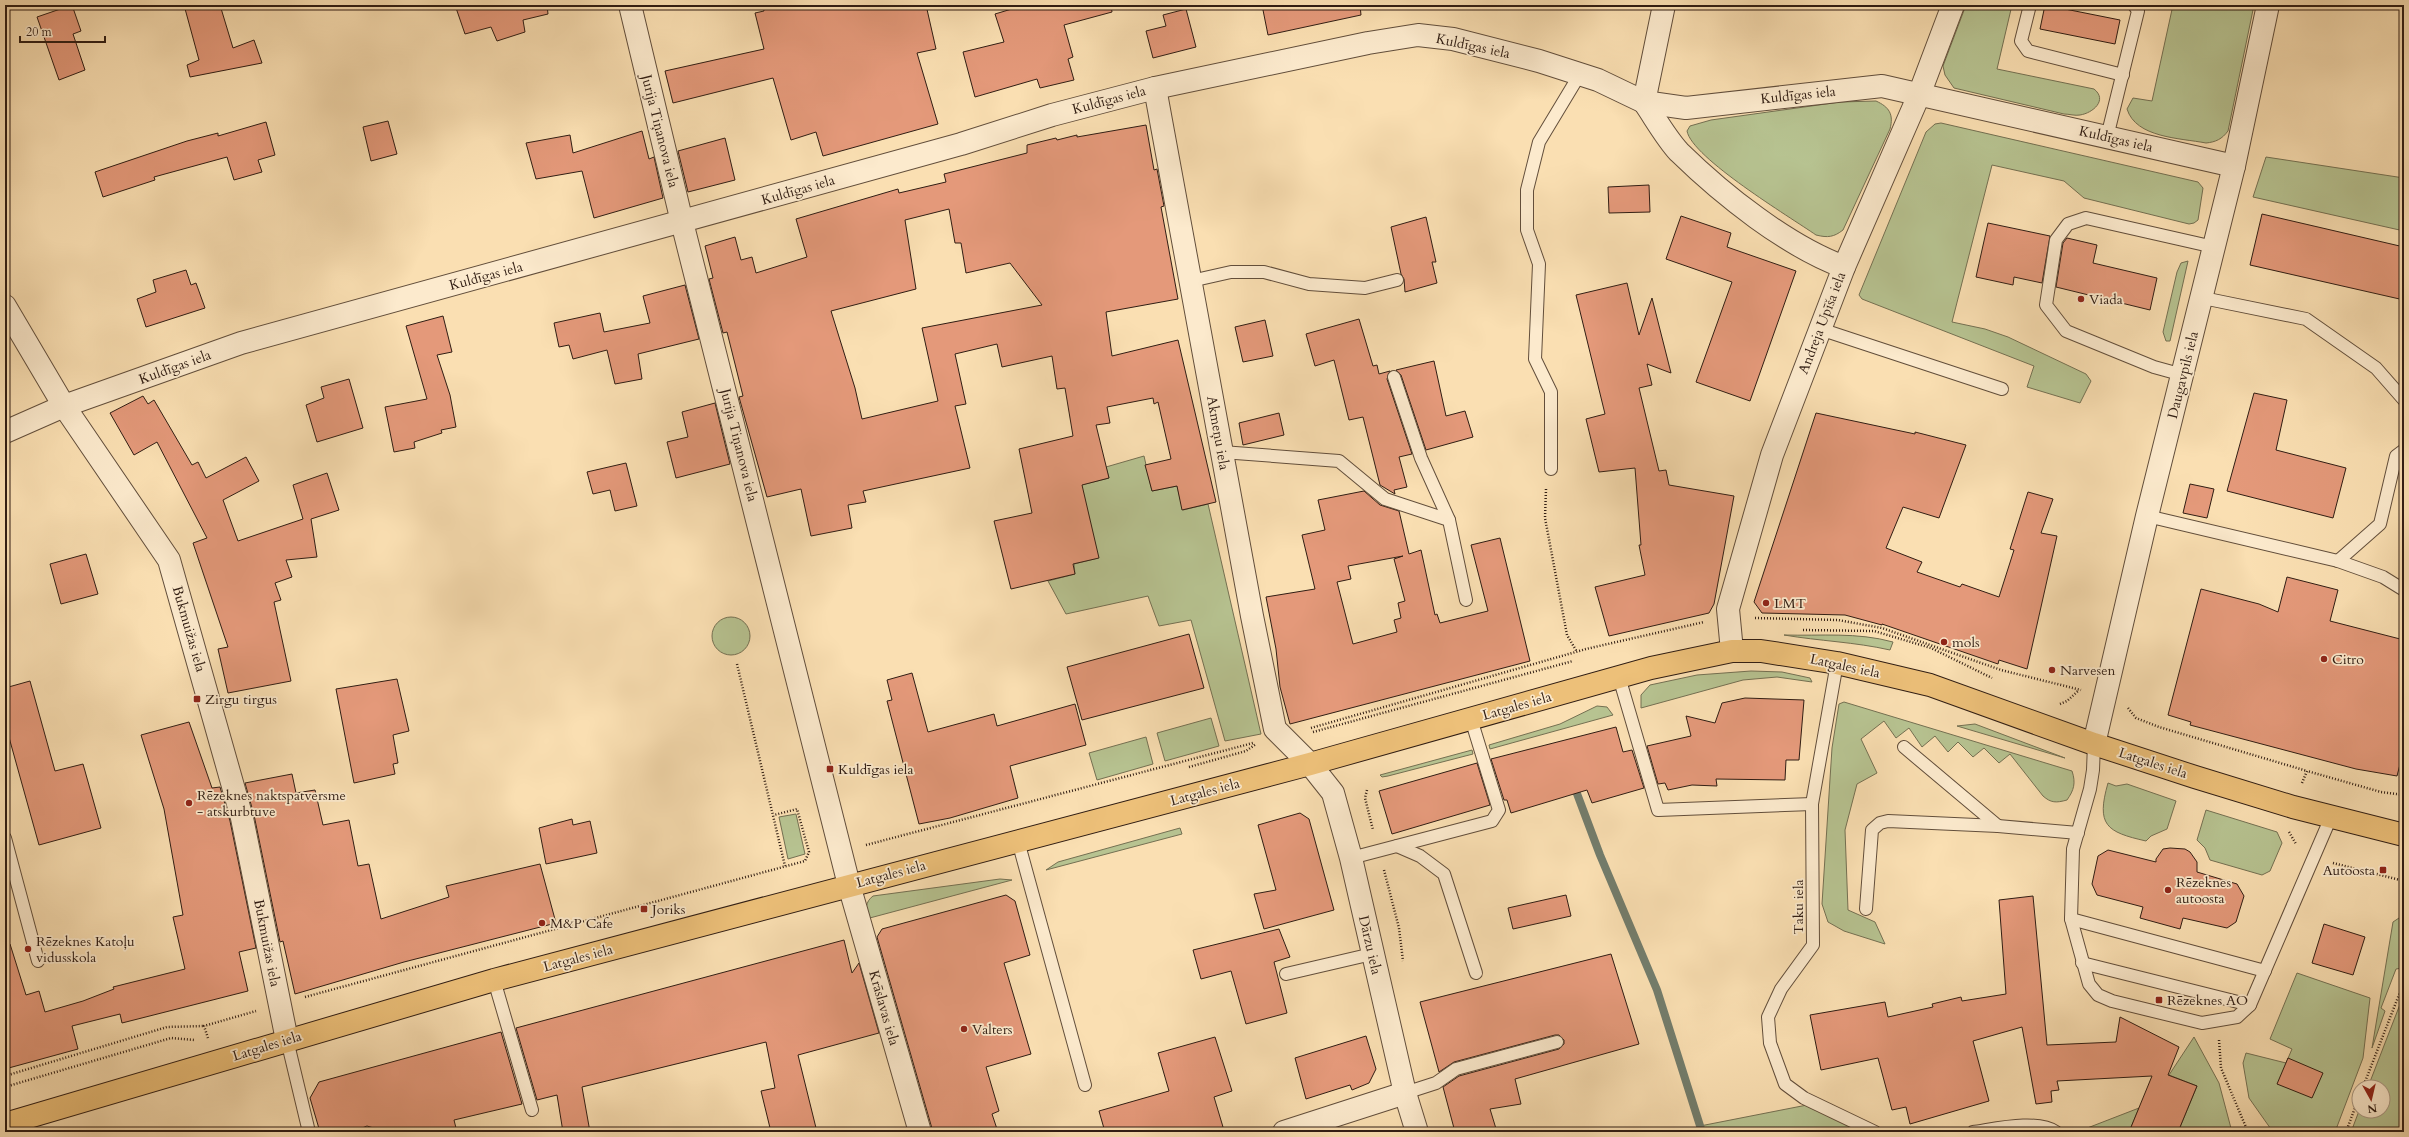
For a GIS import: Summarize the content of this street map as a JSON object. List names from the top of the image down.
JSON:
{
  "streets": {
    "main road": ["Latgales iela"],
    "street": [
      "Kuldīgas iela",
      "Jurija Tiņanova iela",
      "Andreja Upīša iela",
      "Daugavpils iela",
      "Akmeņu iela",
      "Bukmuižas iela",
      "Dārzu iela",
      "Krāslavas iela"
    ],
    "lane": ["Taku iela"]
  },
  "crossings": [
    ["Kuldīgas iela", "Jurija Tiņanova iela"],
    ["Kuldīgas iela", "Andreja Upīša iela"],
    ["Kuldīgas iela", "Daugavpils iela"],
    ["Kuldīgas iela", "Akmeņu iela"],
    ["Kuldīgas iela", "Bukmuižas iela"],
    ["Jurija Tiņanova iela", "Latgales iela"],
    ["Jurija Tiņanova iela", "Krāslavas iela"],
    ["Andreja Upīša iela", "Latgales iela"],
    ["Daugavpils iela", "Latgales iela"],
    ["Akmeņu iela", "Latgales iela"],
    ["Akmeņu iela", "Dārzu iela"],
    ["Bukmuižas iela", "Latgales iela"],
    ["Latgales iela", "Taku iela"],
    ["Latgales iela", "Dārzu iela"],
    ["Latgales iela", "Krāslavas iela"]
  ],
  "places": {
    "other": [
      "Viada",
      "LMT",
      "mols",
      "Citro",
      "Narvesen",
      "Rēzeknes naktspatversme - atskurbtuve",
      "Rēzeknes autoosta",
      "M&P Cafe",
      "Rēzeknes Katoļu vidusskola",
      "Valters"
    ],
    "transit": [
      "Zirgu tirgus",
      "Kuldīgas iela",
      "Autoosta",
      "Joriks",
      "Rēzeknes AO"
    ]
  },
  "scale_bar": "20 m",
  "north": "bottom"
}
